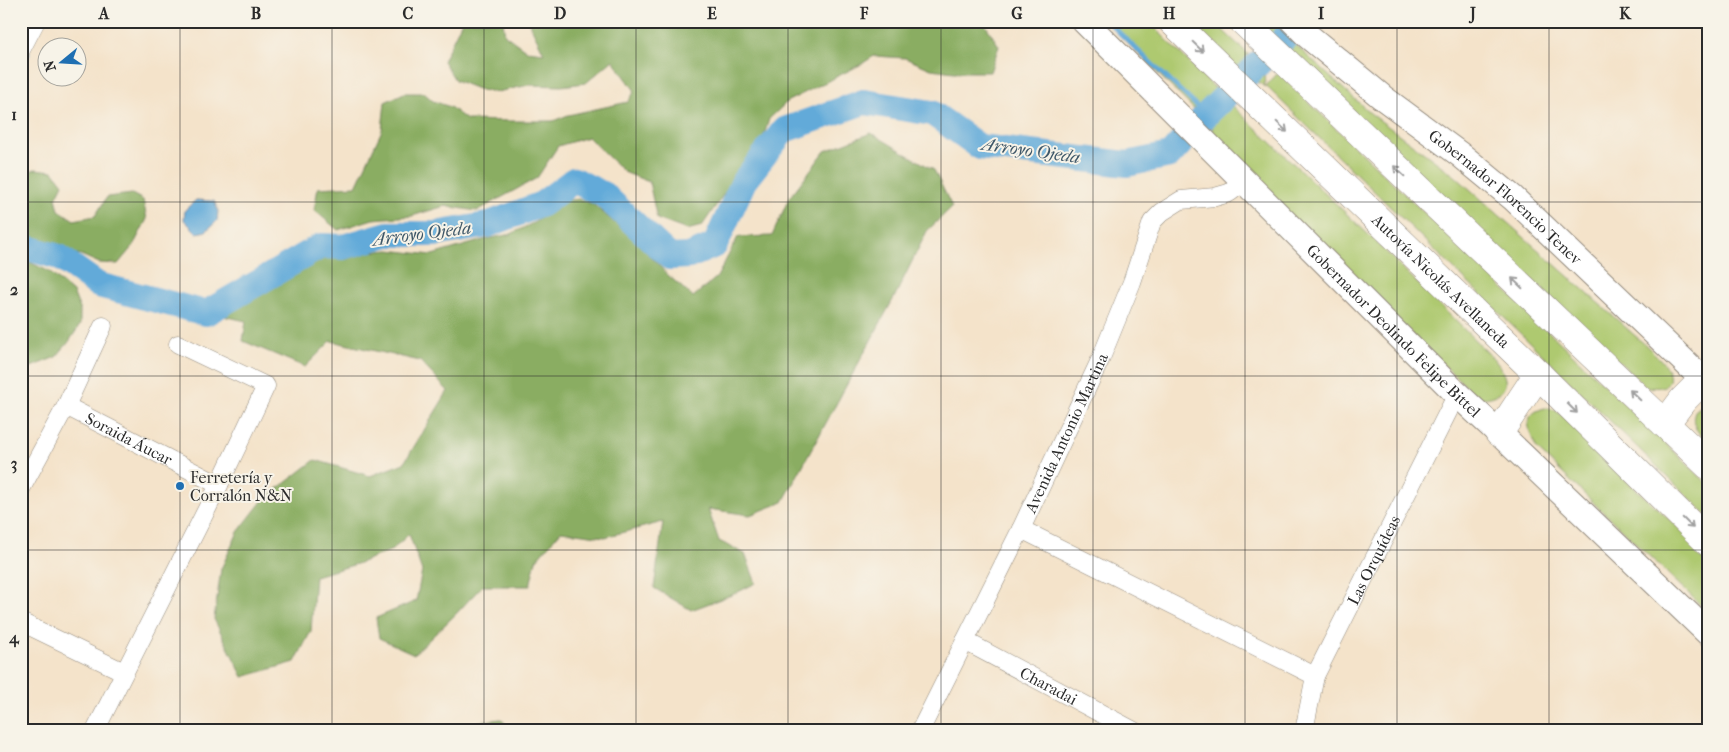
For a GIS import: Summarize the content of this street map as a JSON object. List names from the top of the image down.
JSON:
{
  "streets": {
    "highway": ["Autovía Nicolás Avellaneda"],
    "street": [
      "Gobernador Florencio Tenev",
      "Gobernador Deolindo Felipe Bittel",
      "Avenida Antonio Martina",
      "Soraida Áucar",
      "Las Orquídeas",
      "Charadai"
    ]
  },
  "crossings": [
    ["Gobernador Deolindo Felipe Bittel", "Avenida Antonio Martina"],
    ["Gobernador Deolindo Felipe Bittel", "Las Orquídeas"],
    ["Avenida Antonio Martina", "Charadai"]
  ],
  "water": ["Arroyo Ojeda"],
  "places": ["Ferretería y Corralón N&N"],
  "north": "left",
  "grid": {
    "columns": [
      "A",
      "B",
      "C",
      "D",
      "E",
      "F",
      "G",
      "H",
      "I",
      "J",
      "K"
    ],
    "rows": [
      "1",
      "2",
      "3",
      "4"
    ]
  }
}
